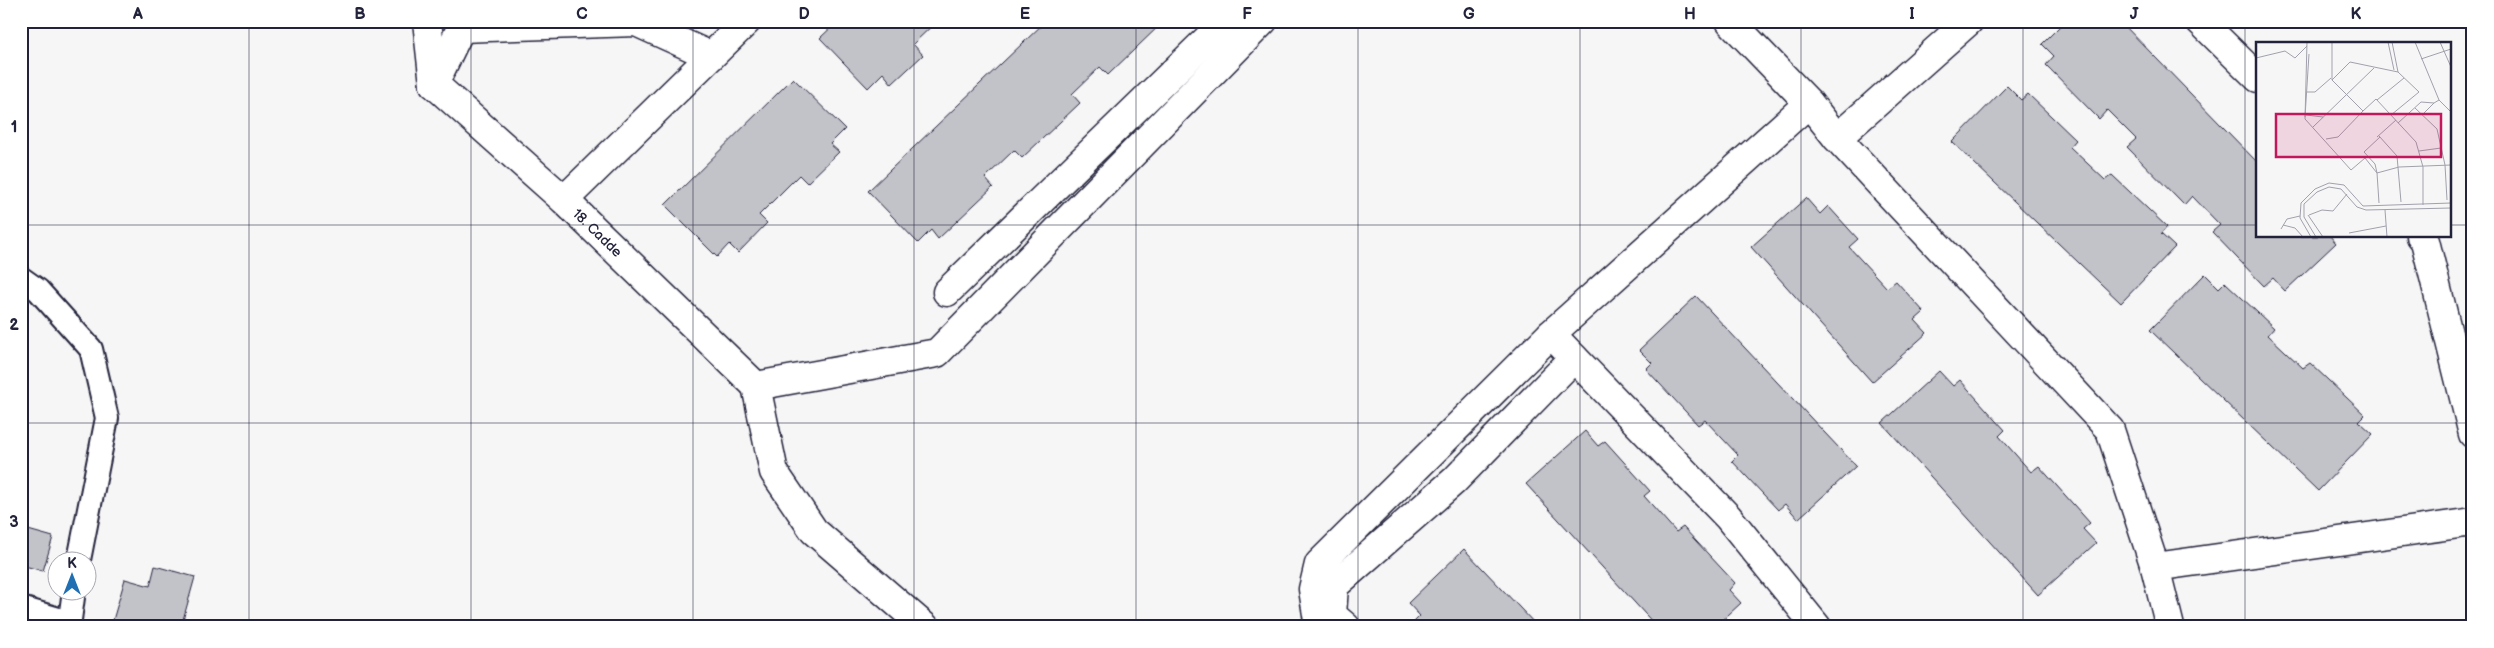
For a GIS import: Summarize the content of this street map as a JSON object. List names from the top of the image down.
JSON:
{
  "streets": {
    "street": ["18. Cadde"]
  },
  "north": "top",
  "grid": {
    "columns": [
      "A",
      "B",
      "C",
      "D",
      "E",
      "F",
      "G",
      "H",
      "I",
      "J",
      "K"
    ],
    "rows": ["1", "2", "3"]
  }
}
